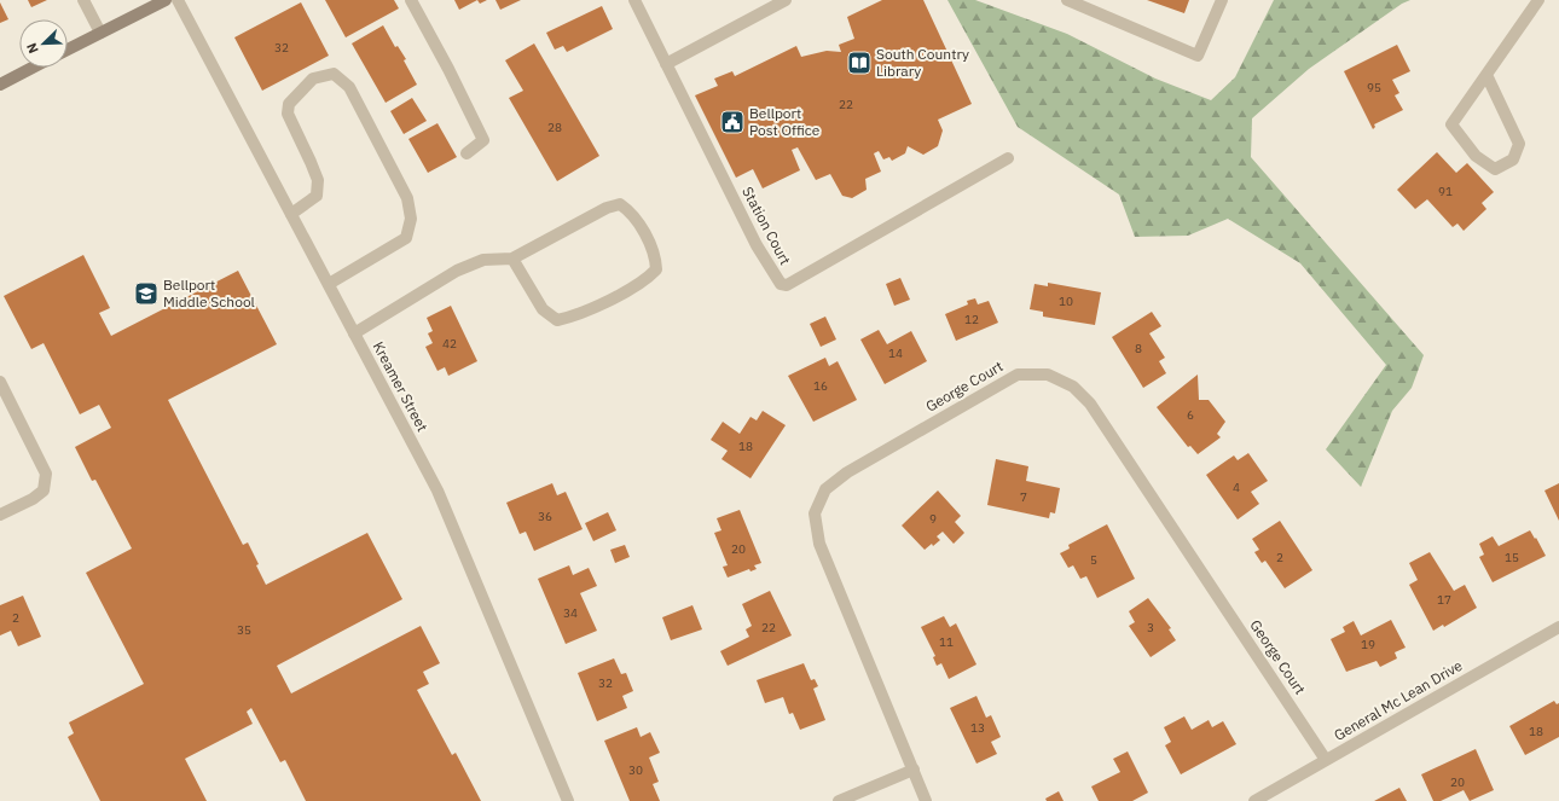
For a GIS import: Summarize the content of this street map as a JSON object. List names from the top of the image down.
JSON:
{
  "streets": {
    "street": [
      "Station Court",
      "Kreamer Street",
      "George Court",
      "General Mc Lean Drive"
    ]
  },
  "crossings": [
    ["George Court", "General Mc Lean Drive"]
  ],
  "places": {
    "library": ["South Country Library"],
    "public building": ["Bellport Post Office"],
    "school or university": ["Bellport Middle School"]
  },
  "house_numbers": [
    "32",
    "95",
    "22",
    "28",
    "91",
    "10",
    "12",
    "42",
    "8",
    "14",
    "16",
    "6",
    "18",
    "4",
    "7",
    "36",
    "9",
    "20",
    "2",
    "15",
    "5",
    "17",
    "34",
    "2",
    "22",
    "3",
    "35",
    "11",
    "19",
    "32",
    "13",
    "18",
    "30",
    "20"
  ],
  "north": "bottom left"
}
